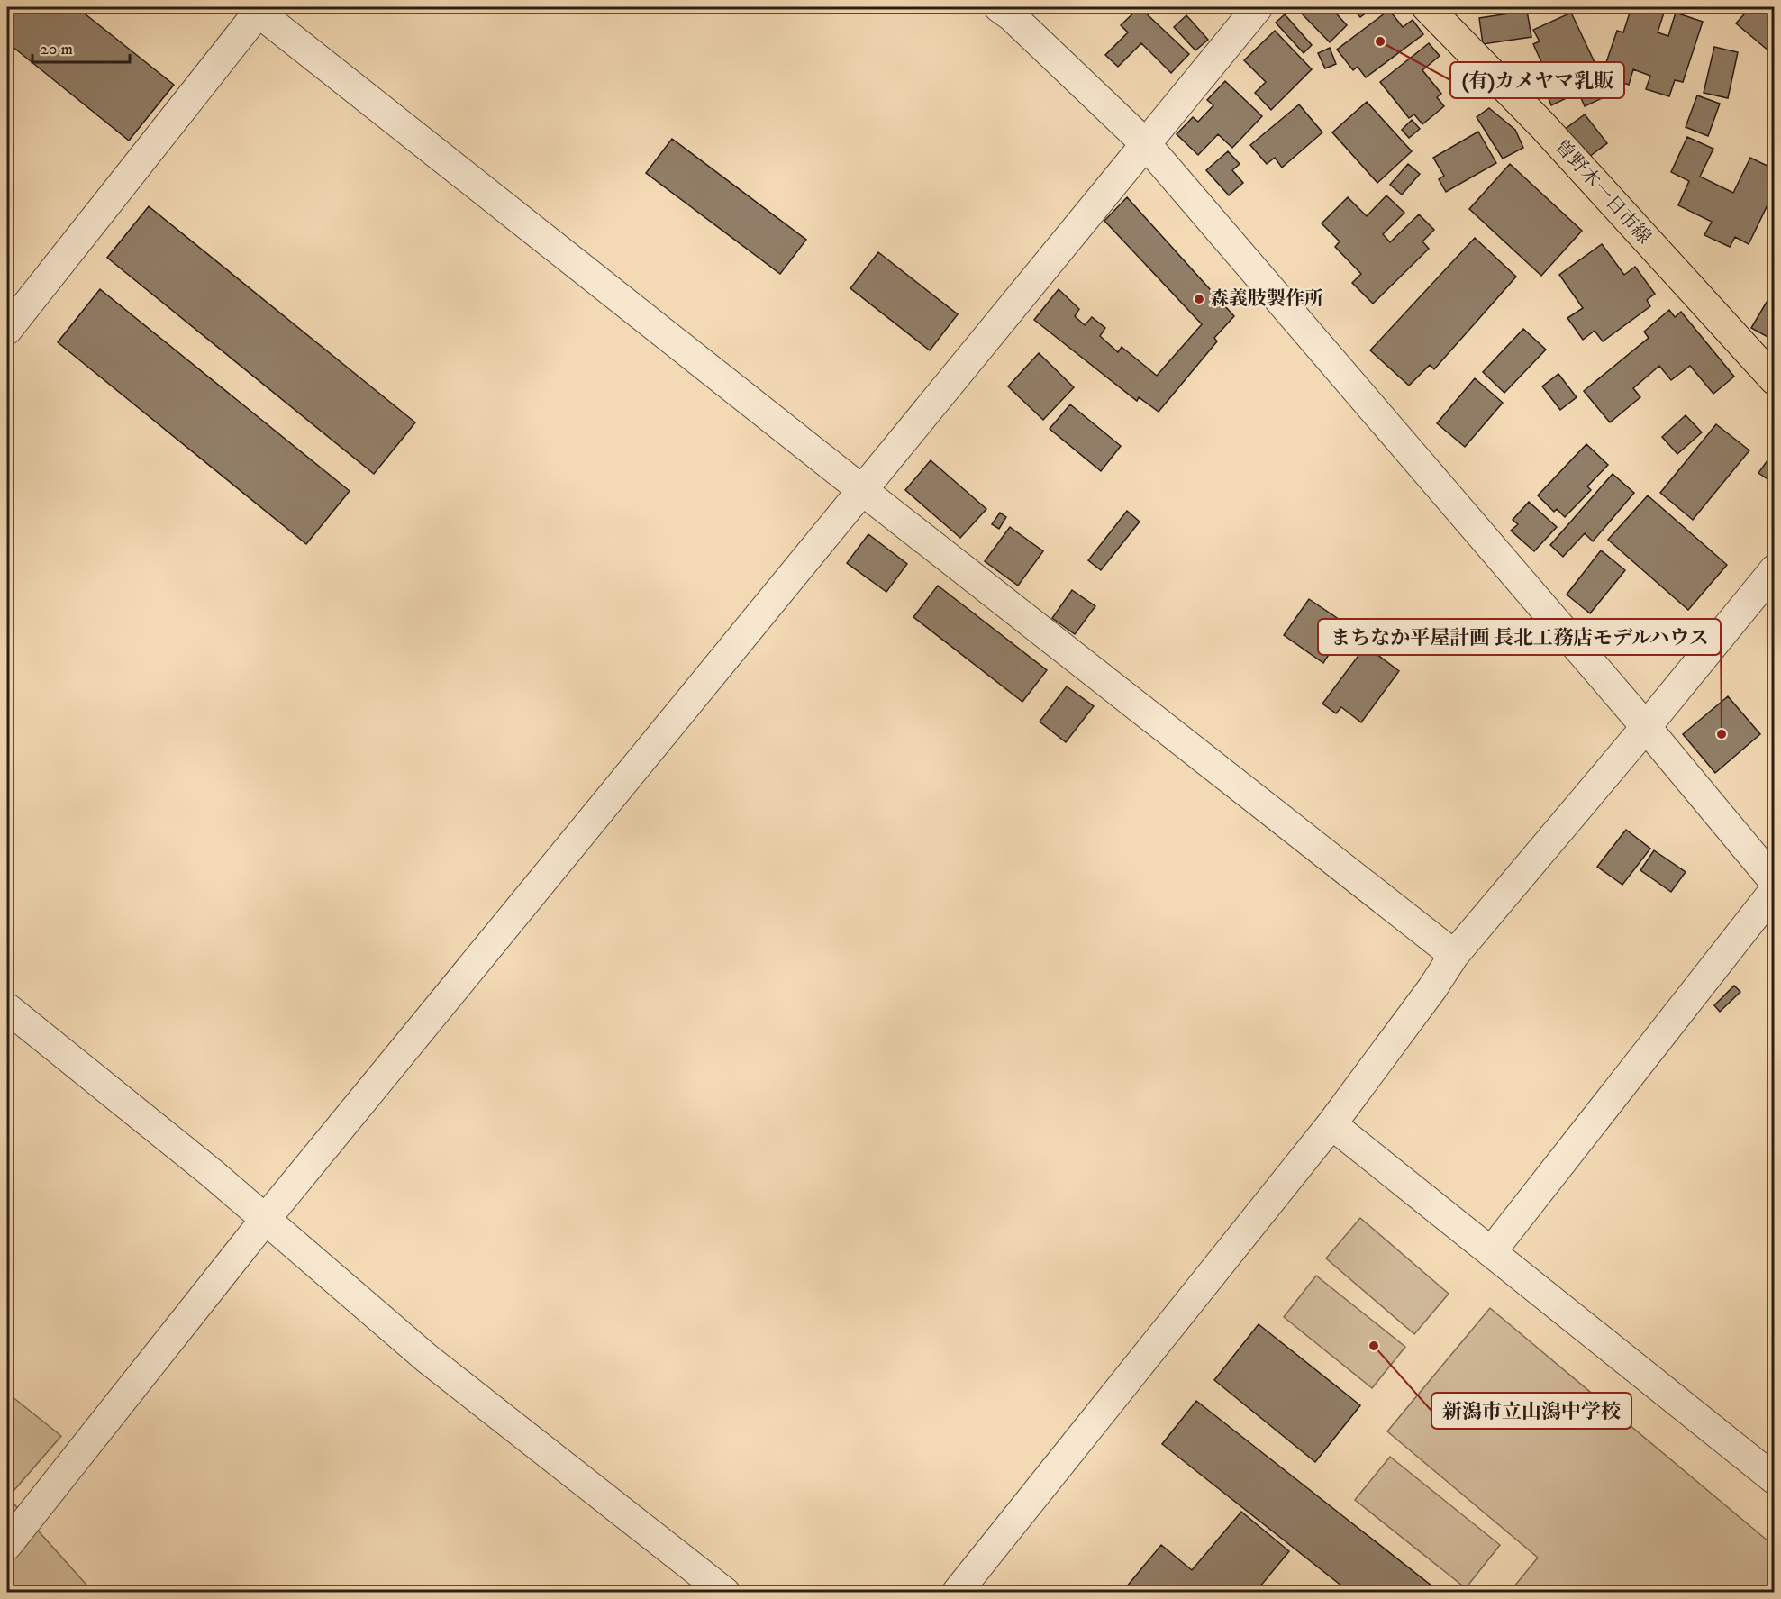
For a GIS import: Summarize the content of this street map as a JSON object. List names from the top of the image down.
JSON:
{
  "streets": {
    "main road": ["曽野木一日市線"]
  },
  "places": [
    "(有)カメヤマ乳販",
    "森義肢製作所",
    "まちなか平屋計画 長北工務店モデルハウス",
    "新潟市立山潟中学校"
  ],
  "scale_bar": "20 m"
}
